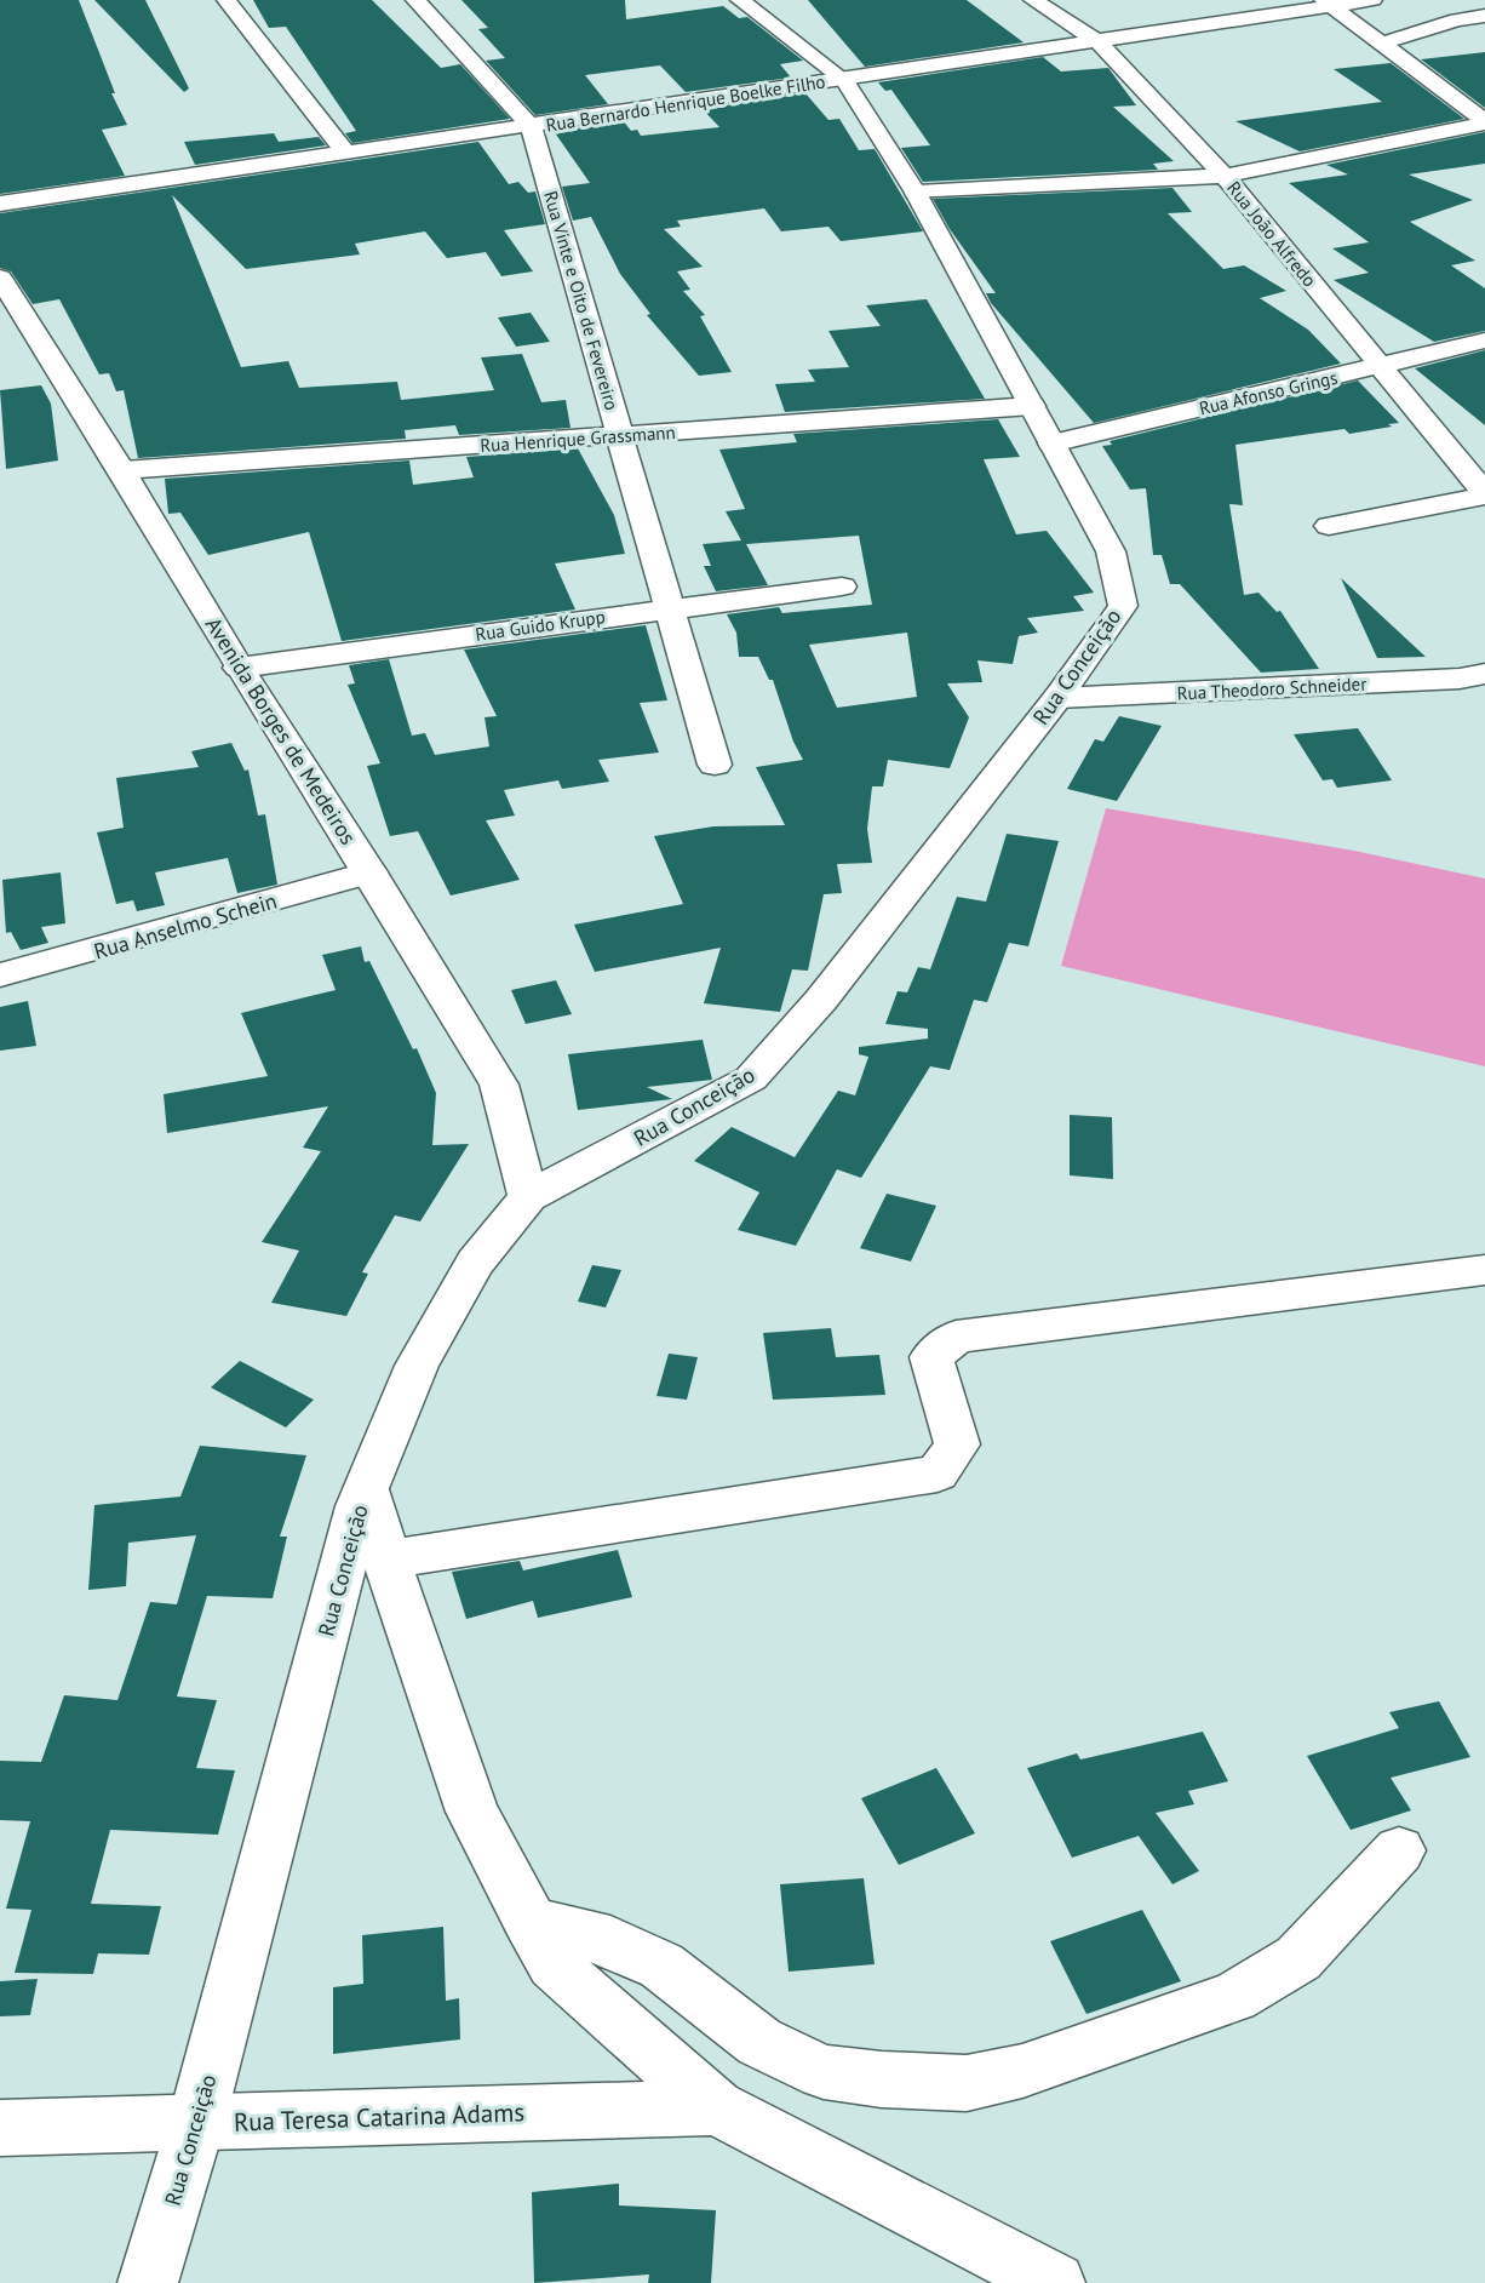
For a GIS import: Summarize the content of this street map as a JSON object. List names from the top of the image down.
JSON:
{
  "streets": {
    "street": [
      "Rua Bernardo Henrique Boelke Filho",
      "Rua João Alfredo",
      "Rua Vinte e Oito de Fevereiro",
      "Rua Afonso Grings",
      "Rua Henrique Grassmann",
      "Rua Guido Krupp",
      "Rua Conceição",
      "Rua Theodoro Schneider",
      "Avenida Borges de Medeiros",
      "Rua Anselmo Schein",
      "Rua Teresa Catarina Adams"
    ]
  },
  "crossings": [
    ["Rua Bernardo Henrique Boelke Filho", "Rua João Alfredo"],
    ["Rua Bernardo Henrique Boelke Filho", "Rua Vinte e Oito de Fevereiro"],
    ["Rua Bernardo Henrique Boelke Filho", "Rua Conceição"],
    ["Rua João Alfredo", "Rua Afonso Grings"],
    ["Rua Vinte e Oito de Fevereiro", "Rua Henrique Grassmann"],
    ["Rua Vinte e Oito de Fevereiro", "Rua Guido Krupp"],
    ["Rua Afonso Grings", "Rua Conceição"],
    ["Rua Henrique Grassmann", "Rua Conceição"],
    ["Rua Henrique Grassmann", "Avenida Borges de Medeiros"],
    ["Rua Guido Krupp", "Avenida Borges de Medeiros"],
    ["Rua Conceição", "Rua Theodoro Schneider"],
    ["Rua Conceição", "Avenida Borges de Medeiros"],
    ["Rua Conceição", "Rua Teresa Catarina Adams"],
    ["Avenida Borges de Medeiros", "Rua Anselmo Schein"]
  ]
}
